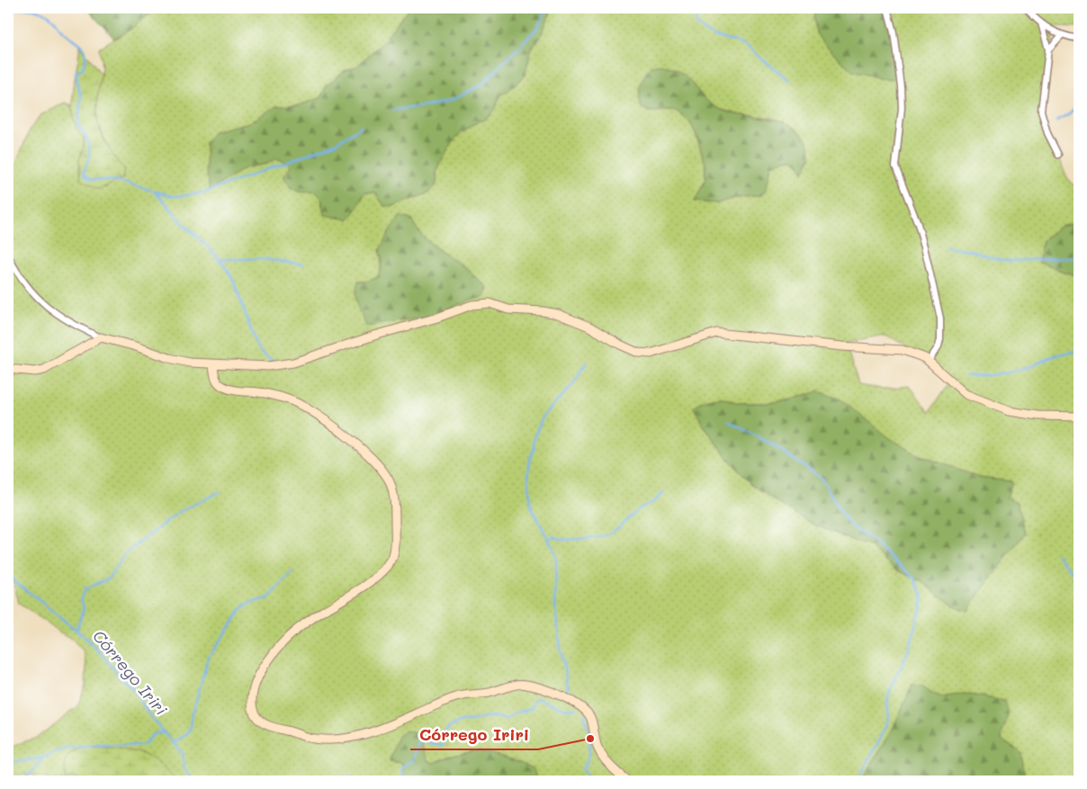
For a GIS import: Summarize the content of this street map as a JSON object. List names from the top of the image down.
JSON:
{
  "water": ["Córrego Iriri"],
  "places": ["Córrego Iriri"]
}
